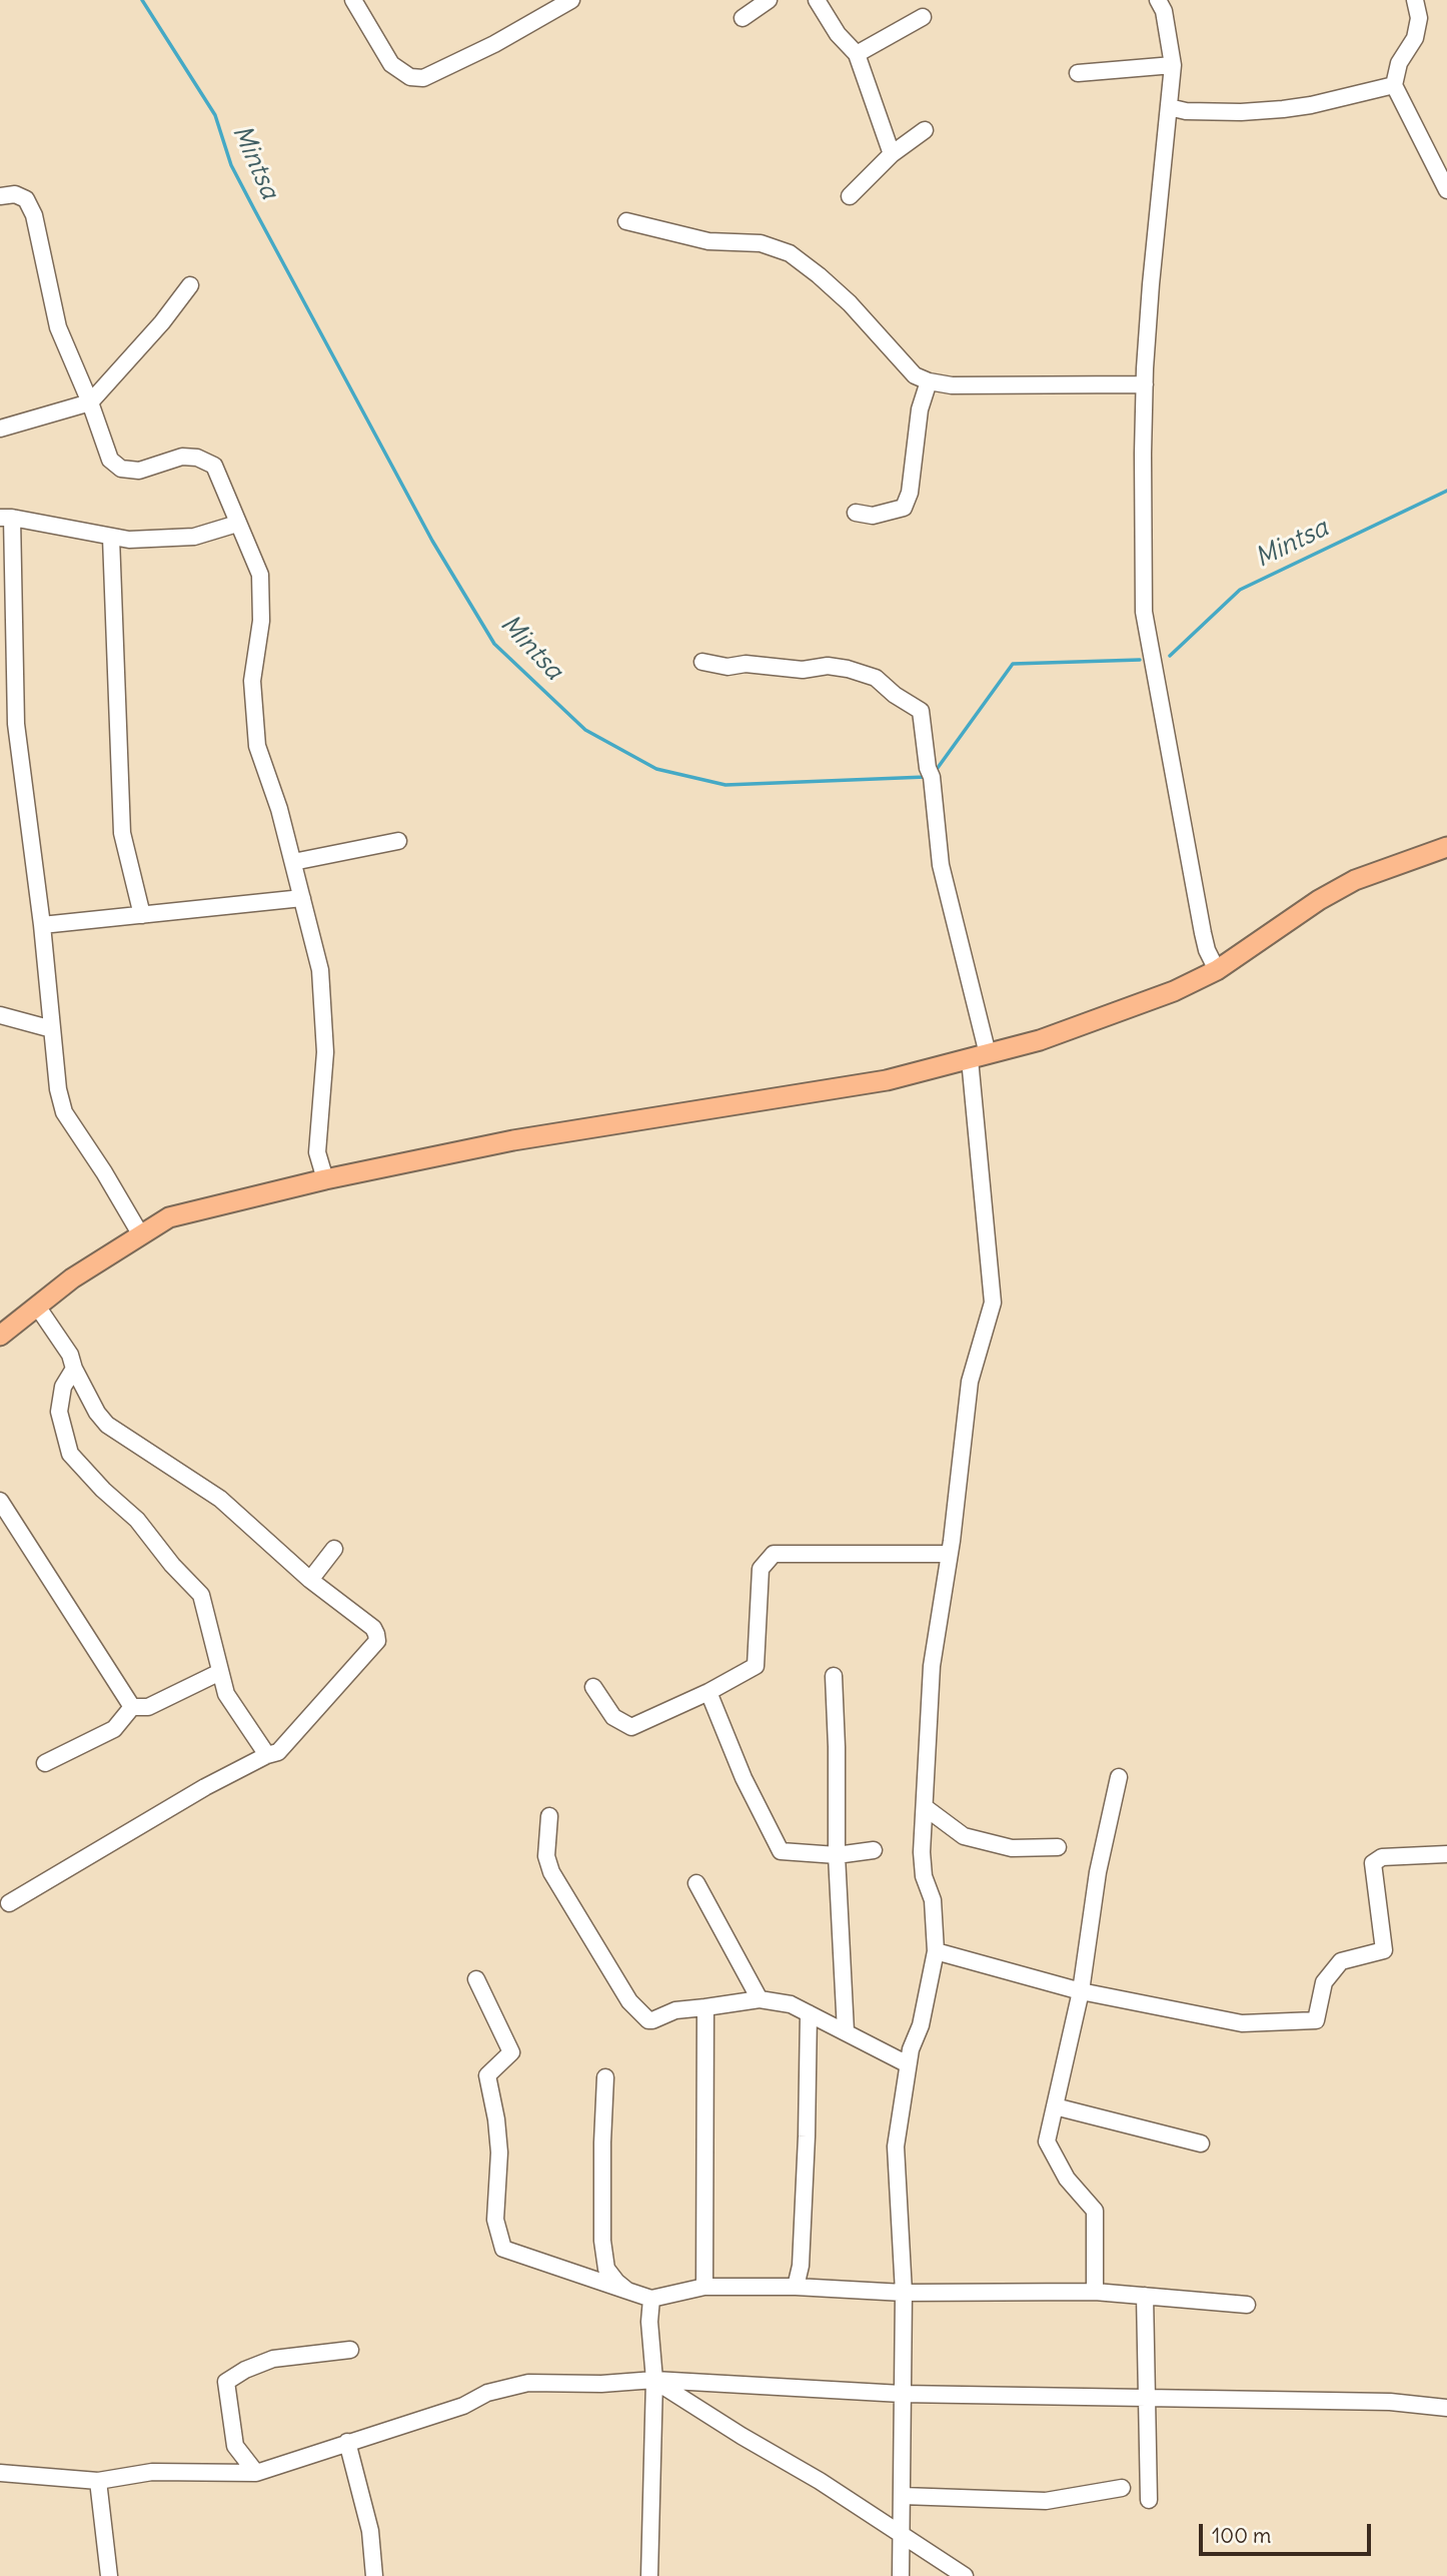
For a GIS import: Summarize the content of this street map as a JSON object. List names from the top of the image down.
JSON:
{
  "water": ["Mintsa"],
  "scale_bar": "100 m"
}
